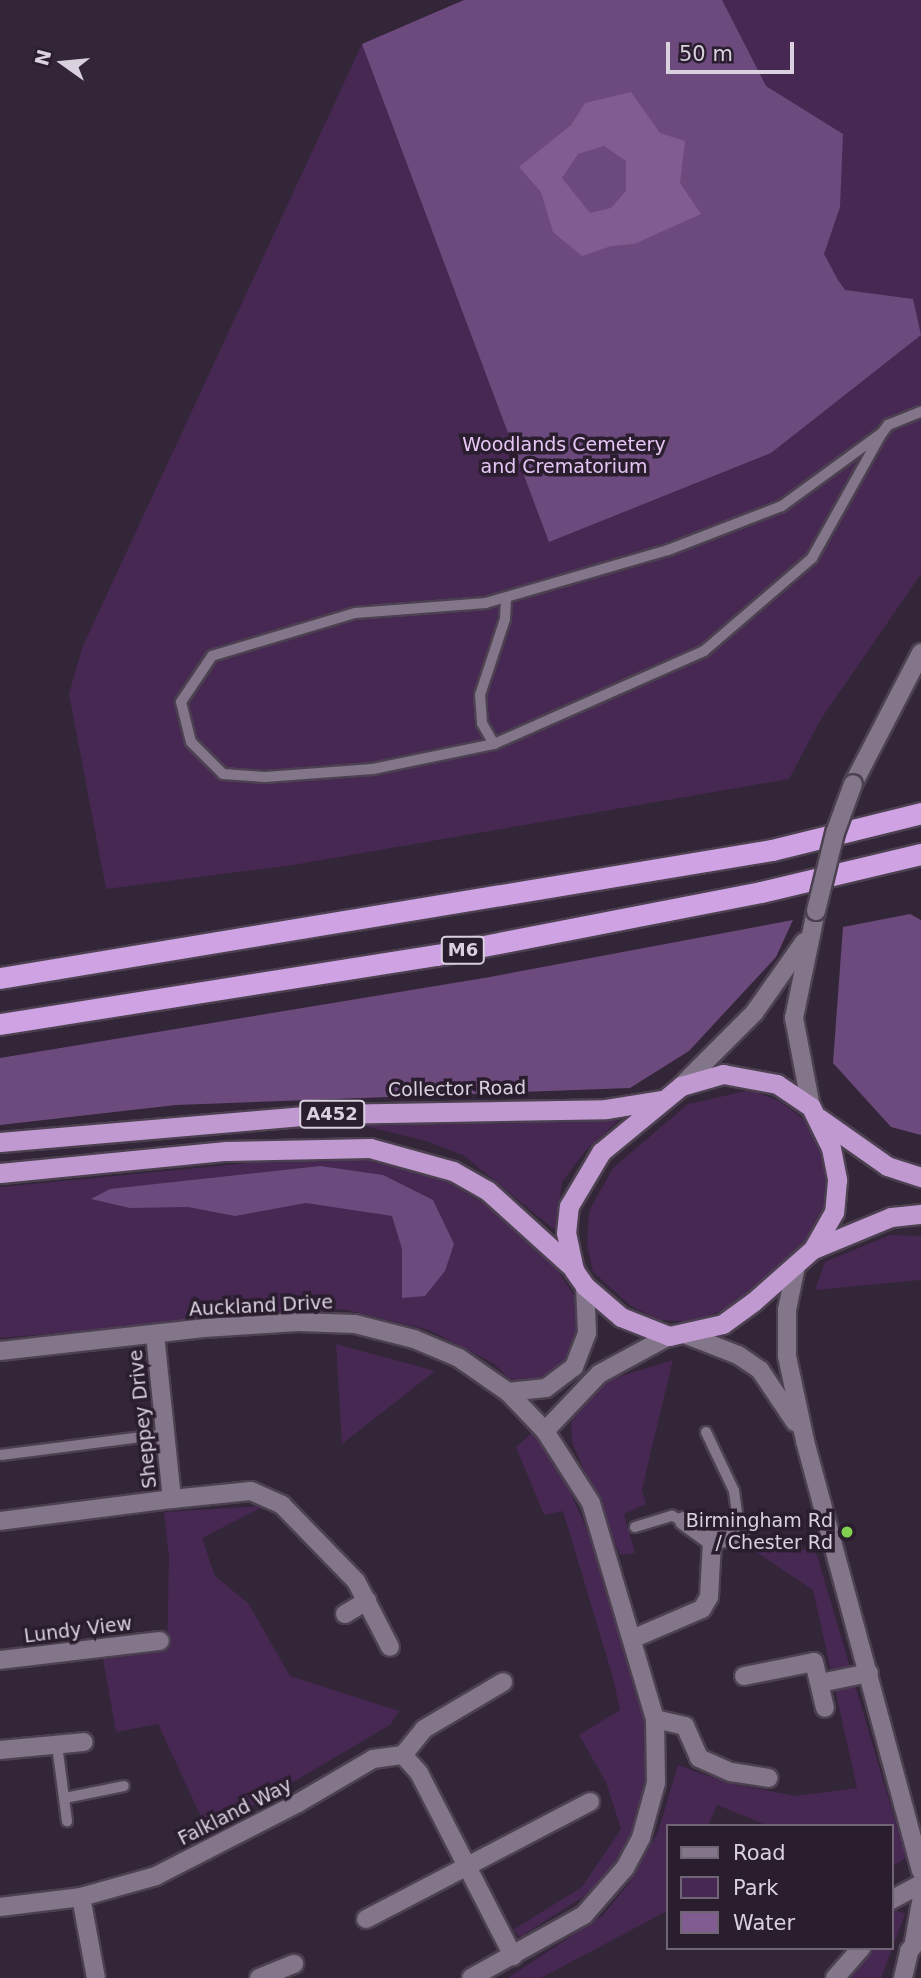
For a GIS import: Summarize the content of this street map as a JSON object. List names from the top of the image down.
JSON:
{
  "streets": {
    "highway": ["M6", "Collector Road", "A452"],
    "street": [
      "Auckland Drive",
      "Sheppey Drive",
      "Lundy View",
      "Falkland Way"
    ]
  },
  "crossings": [
    ["Auckland Drive", "Sheppey Drive"]
  ],
  "parks": ["Woodlands Cemetery and Crematorium"],
  "places": ["Birmingham Rd / Chester Rd"],
  "legend": ["Road", "Park", "Water"],
  "scale_bar": "50 m",
  "north": "left"
}
